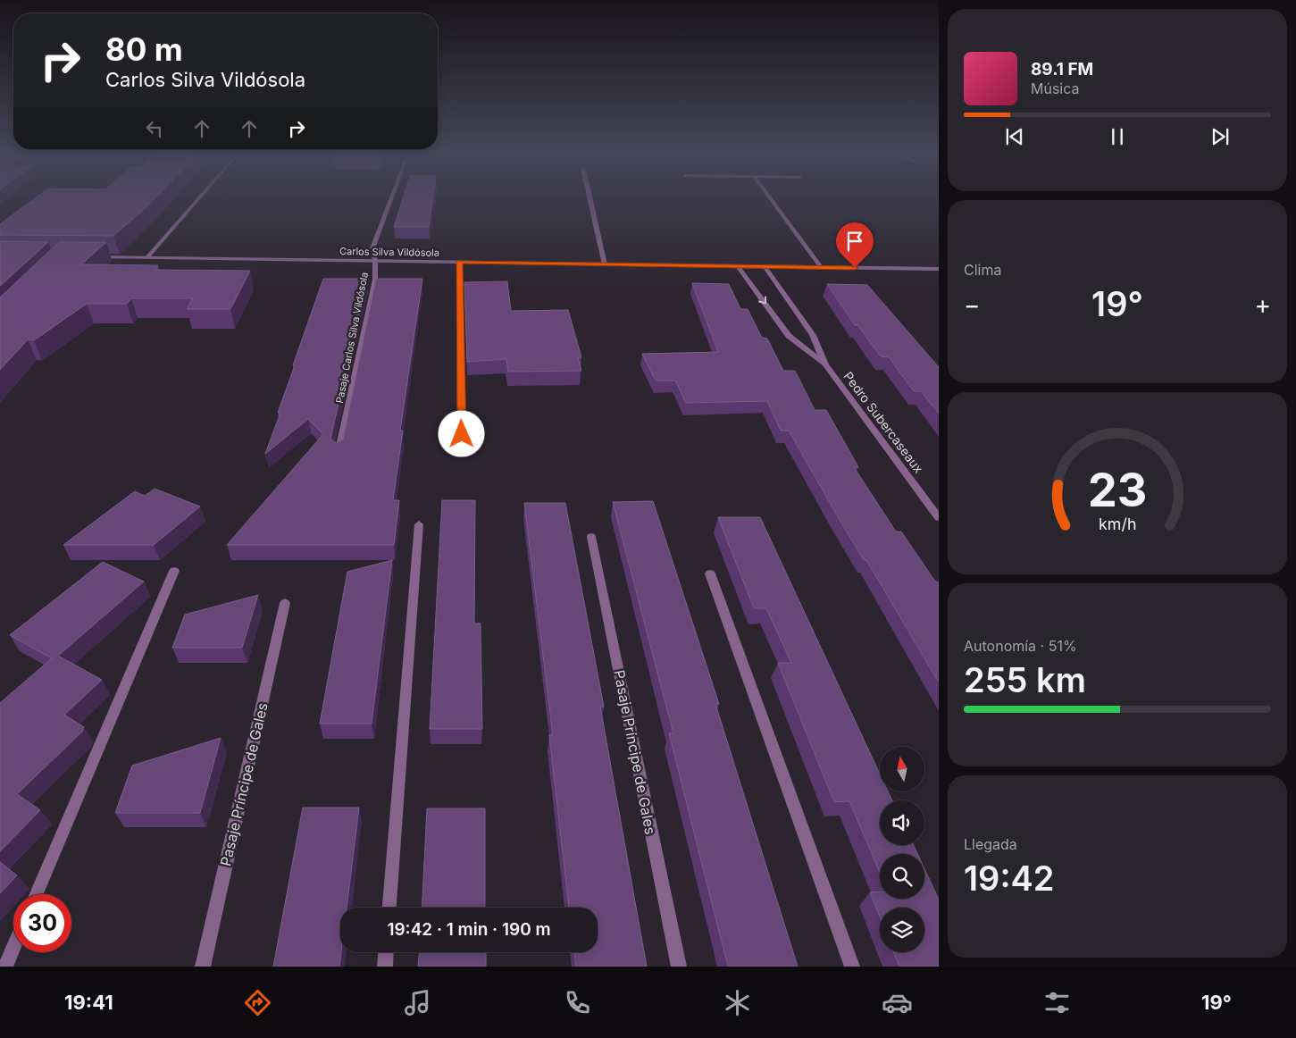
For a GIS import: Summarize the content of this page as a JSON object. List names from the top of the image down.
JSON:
{
  "streets": {
    "street": [
      "Carlos Silva Vildósola",
      "Pasaje Carlos Silva Vildósola",
      "Pedro Subercaseaux",
      "Pasaje Príncipe de Gales"
    ]
  },
  "crossings": [
    ["Carlos Silva Vildósola", "Pasaje Carlos Silva Vildósola"],
    ["Carlos Silva Vildósola", "Pedro Subercaseaux"]
  ],
  "north": "top",
  "page": {
    "turn": ["80 m", "Carlos Silva Vildósola"],
    "song": ["89.1 FM", "Música"],
    "tile": [
      "Clima",
      ["Autonomía · 51%", "255 km"],
      ["Llegada", "19:42"]
    ],
    "heat": ["−", "19°", "+"],
    "limit": "30",
    "trip": "19:42 · 1 min · 190 m",
    "tabs": ["19:41", "19°"],
    "gauge": ["23", "km/h"]
  }
}
